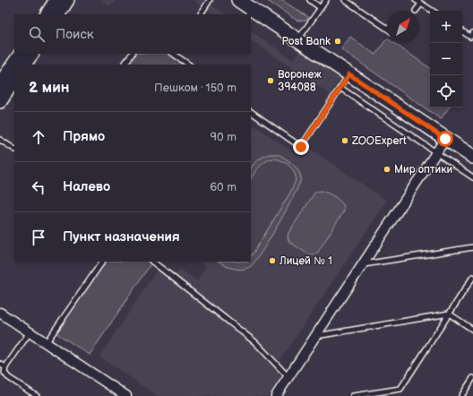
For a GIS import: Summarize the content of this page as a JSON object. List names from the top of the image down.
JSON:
{
  "places": [
    "Post Bank",
    "Воронеж 394088",
    "ZOOExpert",
    "Мир оптики",
    "Лицей № 1"
  ],
  "north": "top right",
  "page": {
    "map_buttons": ["+", "−"],
    "search": "Поиск",
    "heading": ["2 мин", "Пешком · 150 m"],
    "list": [
      ["Прямо", "90 m"],
      ["Налево", "60 m"],
      "Пункт назначения"
    ]
  }
}
